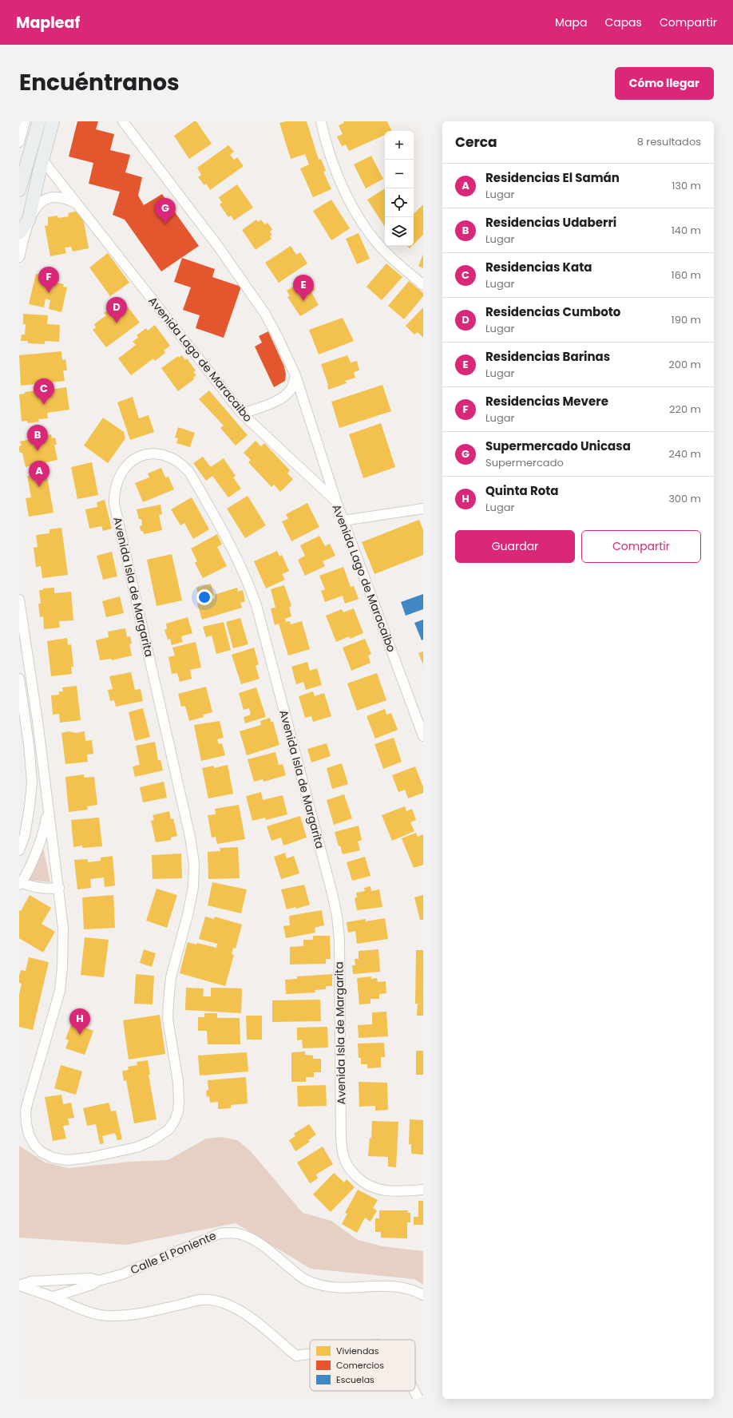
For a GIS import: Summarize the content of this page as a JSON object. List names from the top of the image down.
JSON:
{
  "streets": {
    "street": ["Avenida Lago de Maracaibo", "Avenida Isla de Margarita", "Calle El Poniente"]
  },
  "legend": ["Viviendas", "Comercios", "Escuelas"],
  "page": {
    "header": "Mapleaf",
    "nav": ["Mapa", "Capas", "Compartir"],
    "title": "Encuéntranos",
    "buttons": [
      "Cómo llegar",
      ["Guardar", "Compartir"]
    ],
    "heading": ["Cerca", "8 resultados"],
    "map_buttons": ["+", "−"],
    "list": [
      {
        "mark": "A",
        "name": "Residencias El Samán",
        "note": "Lugar",
        "value": "130 m"
      },
      {
        "mark": "B",
        "name": "Residencias Udaberri",
        "note": "Lugar",
        "value": "140 m"
      },
      {
        "mark": "C",
        "name": "Residencias Kata",
        "note": "Lugar",
        "value": "160 m"
      },
      {
        "mark": "D",
        "name": "Residencias Cumboto",
        "note": "Lugar",
        "value": "190 m"
      },
      {
        "mark": "E",
        "name": "Residencias Barinas",
        "note": "Lugar",
        "value": "200 m"
      },
      {
        "mark": "F",
        "name": "Residencias Mevere",
        "note": "Lugar",
        "value": "220 m"
      },
      {
        "mark": "G",
        "name": "Supermercado Unicasa",
        "note": "Supermercado",
        "value": "240 m"
      },
      {
        "mark": "H",
        "name": "Quinta Rota",
        "note": "Lugar",
        "value": "300 m"
      }
    ],
    "pins": [
      "G",
      "F",
      "E",
      "D",
      "C",
      "B",
      "A",
      "H"
    ]
  }
}
